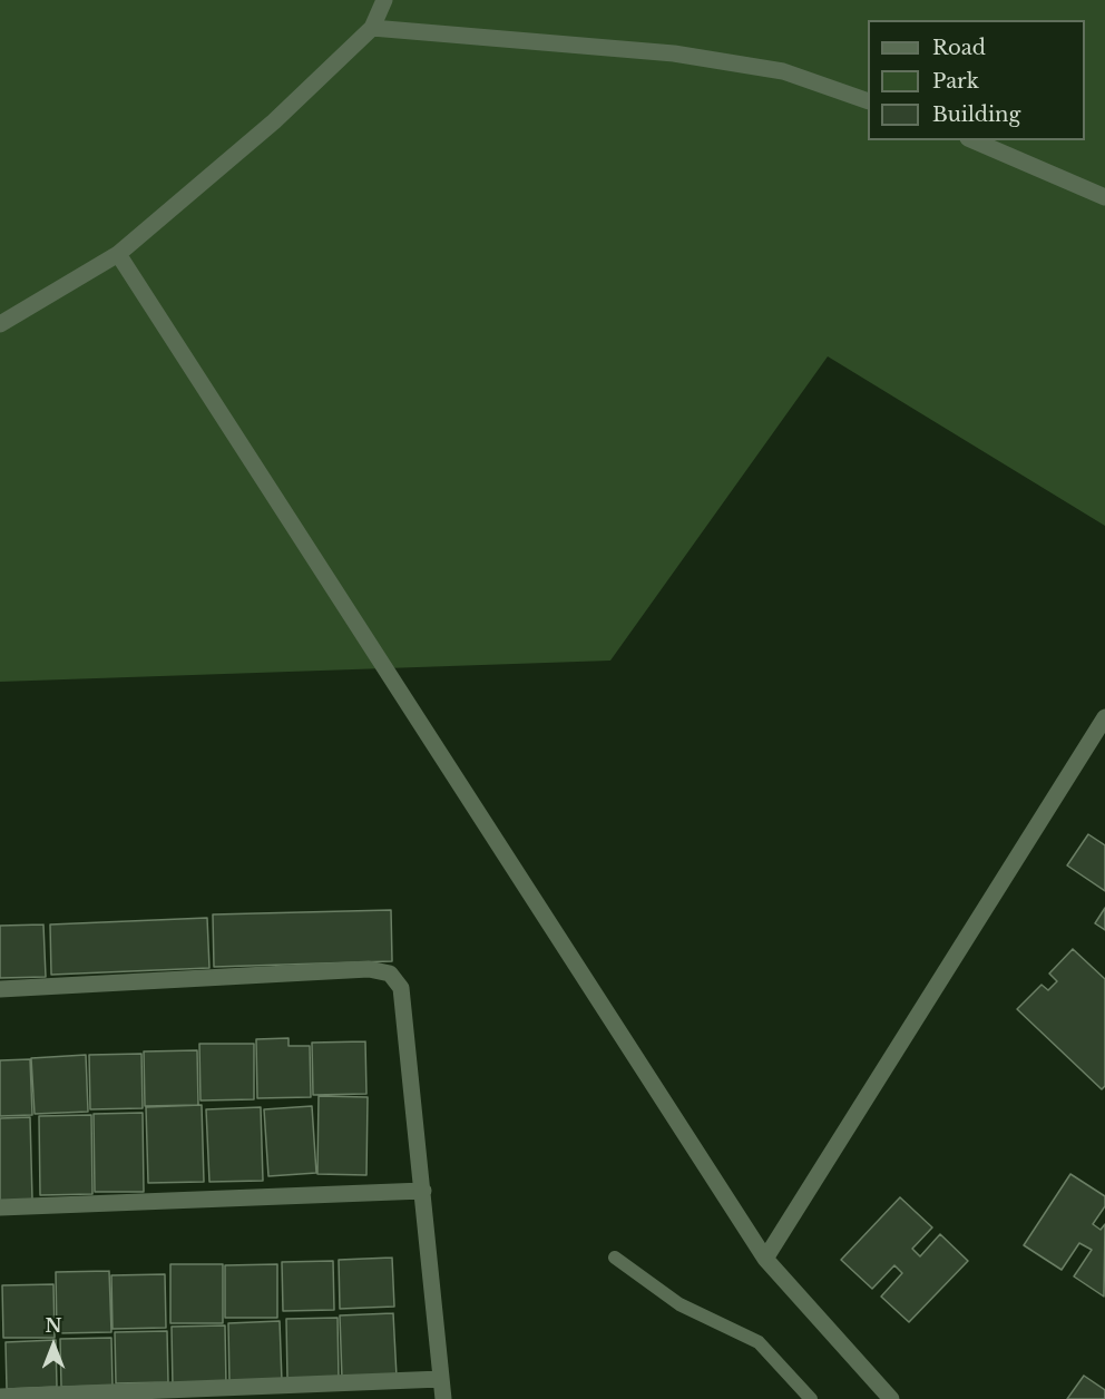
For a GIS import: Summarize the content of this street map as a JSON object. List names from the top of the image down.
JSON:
{
  "legend": ["Road", "Park", "Building"],
  "north": "top"
}
